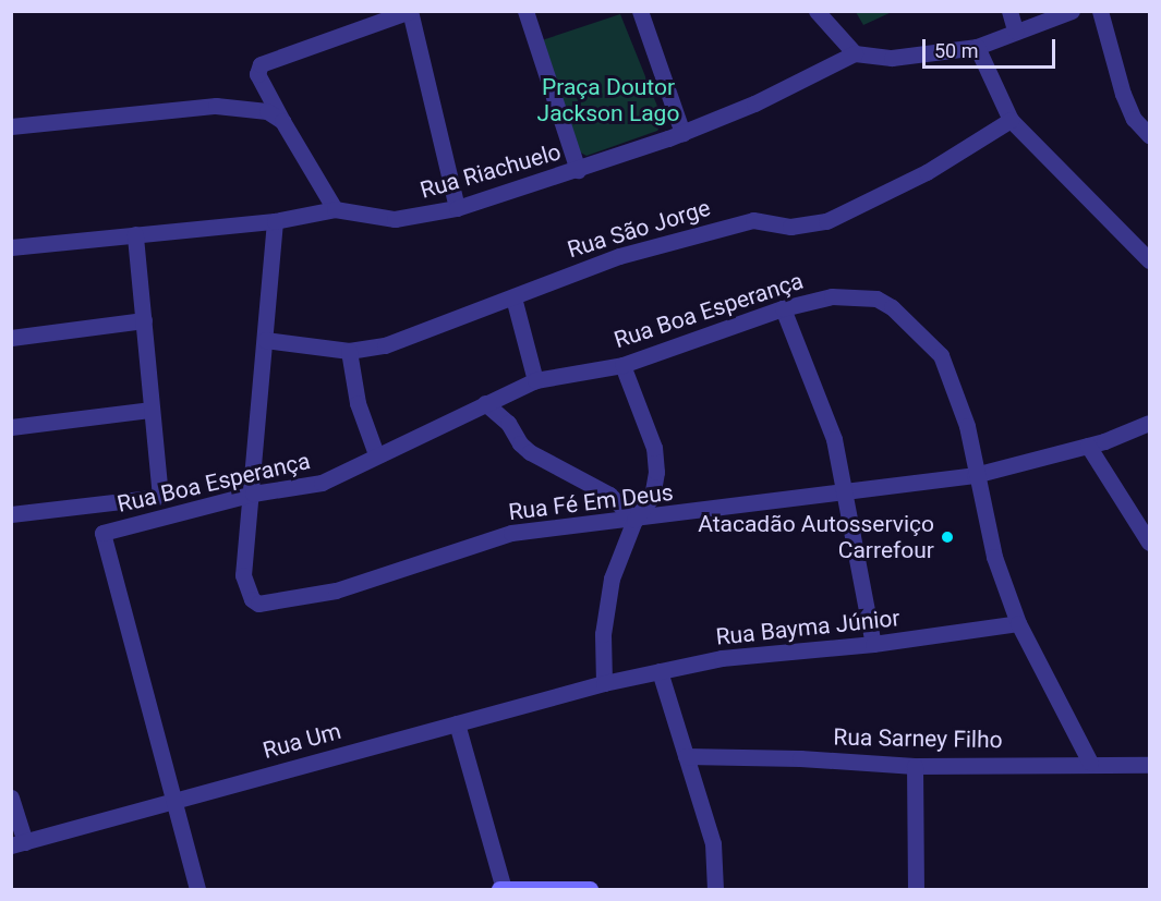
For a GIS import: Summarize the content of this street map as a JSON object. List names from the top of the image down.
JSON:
{
  "streets": {
    "street": [
      "Rua Riachuelo",
      "Rua São Jorge",
      "Rua Boa Esperança",
      "Rua Fé Em Deus",
      "Rua Bayma Júnior",
      "Rua Sarney Filho",
      "Rua Um"
    ]
  },
  "crossings": [
    ["Rua Boa Esperança", "Rua Fé Em Deus"],
    ["Rua Boa Esperança", "Rua Bayma Júnior"],
    ["Rua Boa Esperança", "Rua Sarney Filho"],
    ["Rua Boa Esperança", "Rua Um"],
    ["Rua Bayma Júnior", "Rua Um"]
  ],
  "parks": ["Praça Doutor Jackson Lago"],
  "places": ["Atacadão Autosserviço Carrefour"],
  "scale_bar": "50 m"
}
